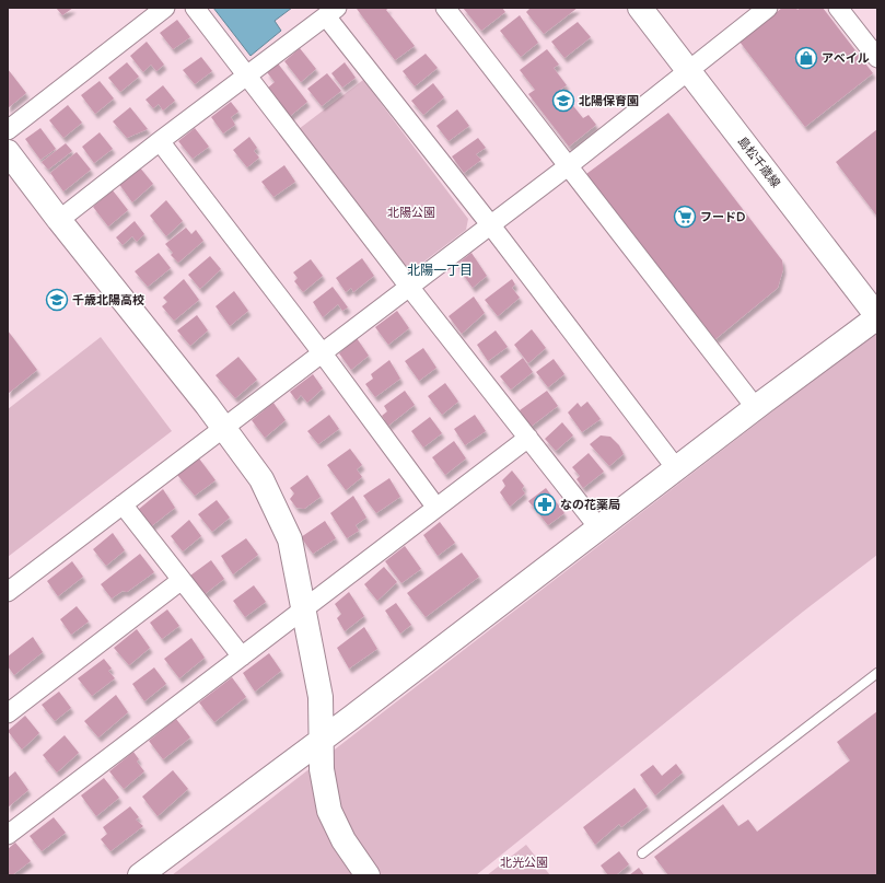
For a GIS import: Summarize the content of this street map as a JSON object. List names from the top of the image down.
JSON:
{
  "streets": {
    "street": ["島松千歳線"]
  },
  "districts": ["北陽一丁目"],
  "parks": ["北陽公園", "北光公園"],
  "places": {
    "shop": ["アベイル"],
    "school or university": ["北陽保育園", "千歳北陽高校"],
    "supermarket": ["フードD"],
    "pharmacy": ["なの花薬局"]
  }
}
